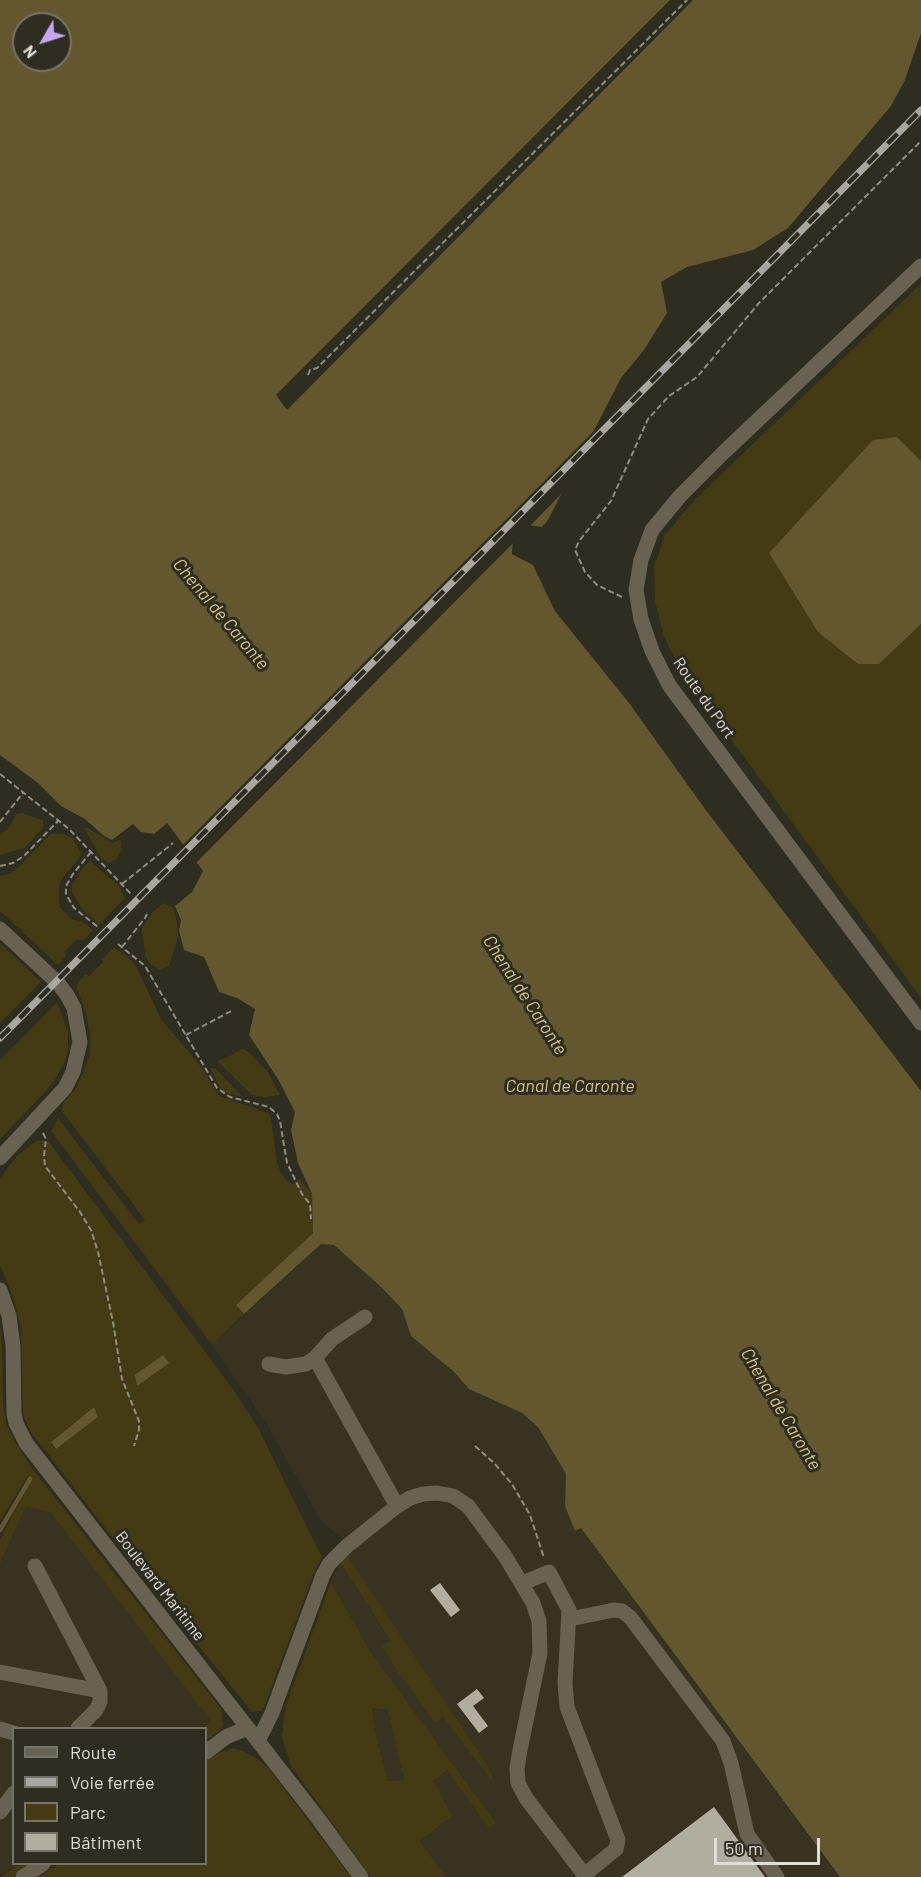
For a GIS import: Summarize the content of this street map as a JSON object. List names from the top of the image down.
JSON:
{
  "streets": {
    "street": ["Route du Port", "Boulevard Maritime"]
  },
  "water": ["Chenal de Caronte", "Canal de Caronte"],
  "legend": [
    "Route",
    "Voie ferrée",
    "Parc",
    "Bâtiment"
  ],
  "scale_bar": "50 m",
  "north": "bottom left"
}
